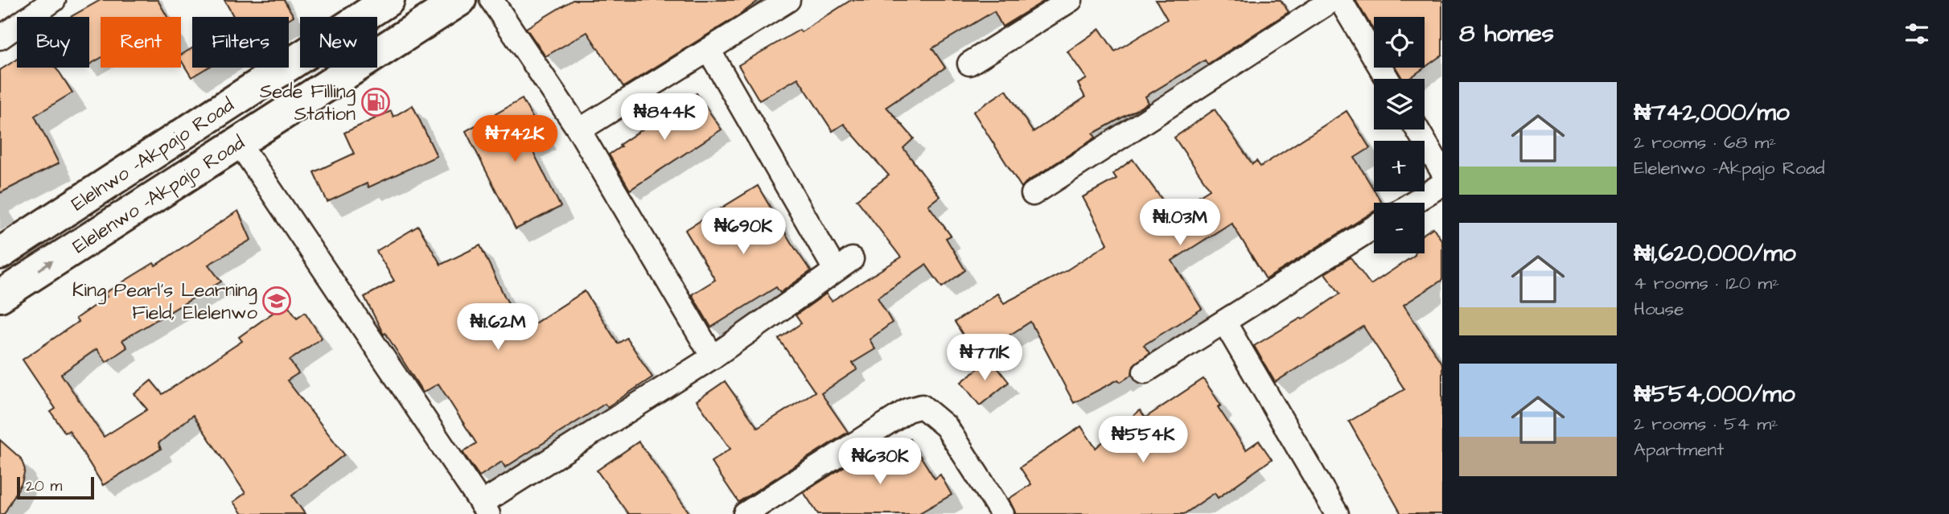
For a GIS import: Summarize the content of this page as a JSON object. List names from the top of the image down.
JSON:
{
  "streets": {
    "main road": ["Elelnwo -Akpajo Road", "Elelenwo -Akpajo Road"]
  },
  "one_way": ["Elelenwo -Akpajo Road"],
  "places": {
    "fuel station": ["Sede Filling Station"],
    "school or university": ["King Pearl's Learning Field, Elelenwo"]
  },
  "scale_bar": "20 m",
  "page": {
    "heading": "8 homes",
    "map_buttons": ["+", "−"],
    "chip": [
      "Buy",
      "Rent",
      "Filters",
      "New"
    ],
    "list": [
      {
        "name": "₦742,000/mo",
        "note": "2 rooms · 68 m² · Elelenwo -Akpajo Road"
      },
      {
        "name": "₦1,620,000/mo",
        "note": "4 rooms · 120 m² · House"
      },
      {
        "name": "₦554,000/mo",
        "note": "2 rooms · 54 m² · Apartment"
      }
    ],
    "price": [
      "₦844K",
      "₦742K",
      "₦1.03M",
      "₦690K",
      "₦1.62M",
      "₦771K",
      "₦554K",
      "₦630K"
    ],
    "scale": "20 m"
  }
}
